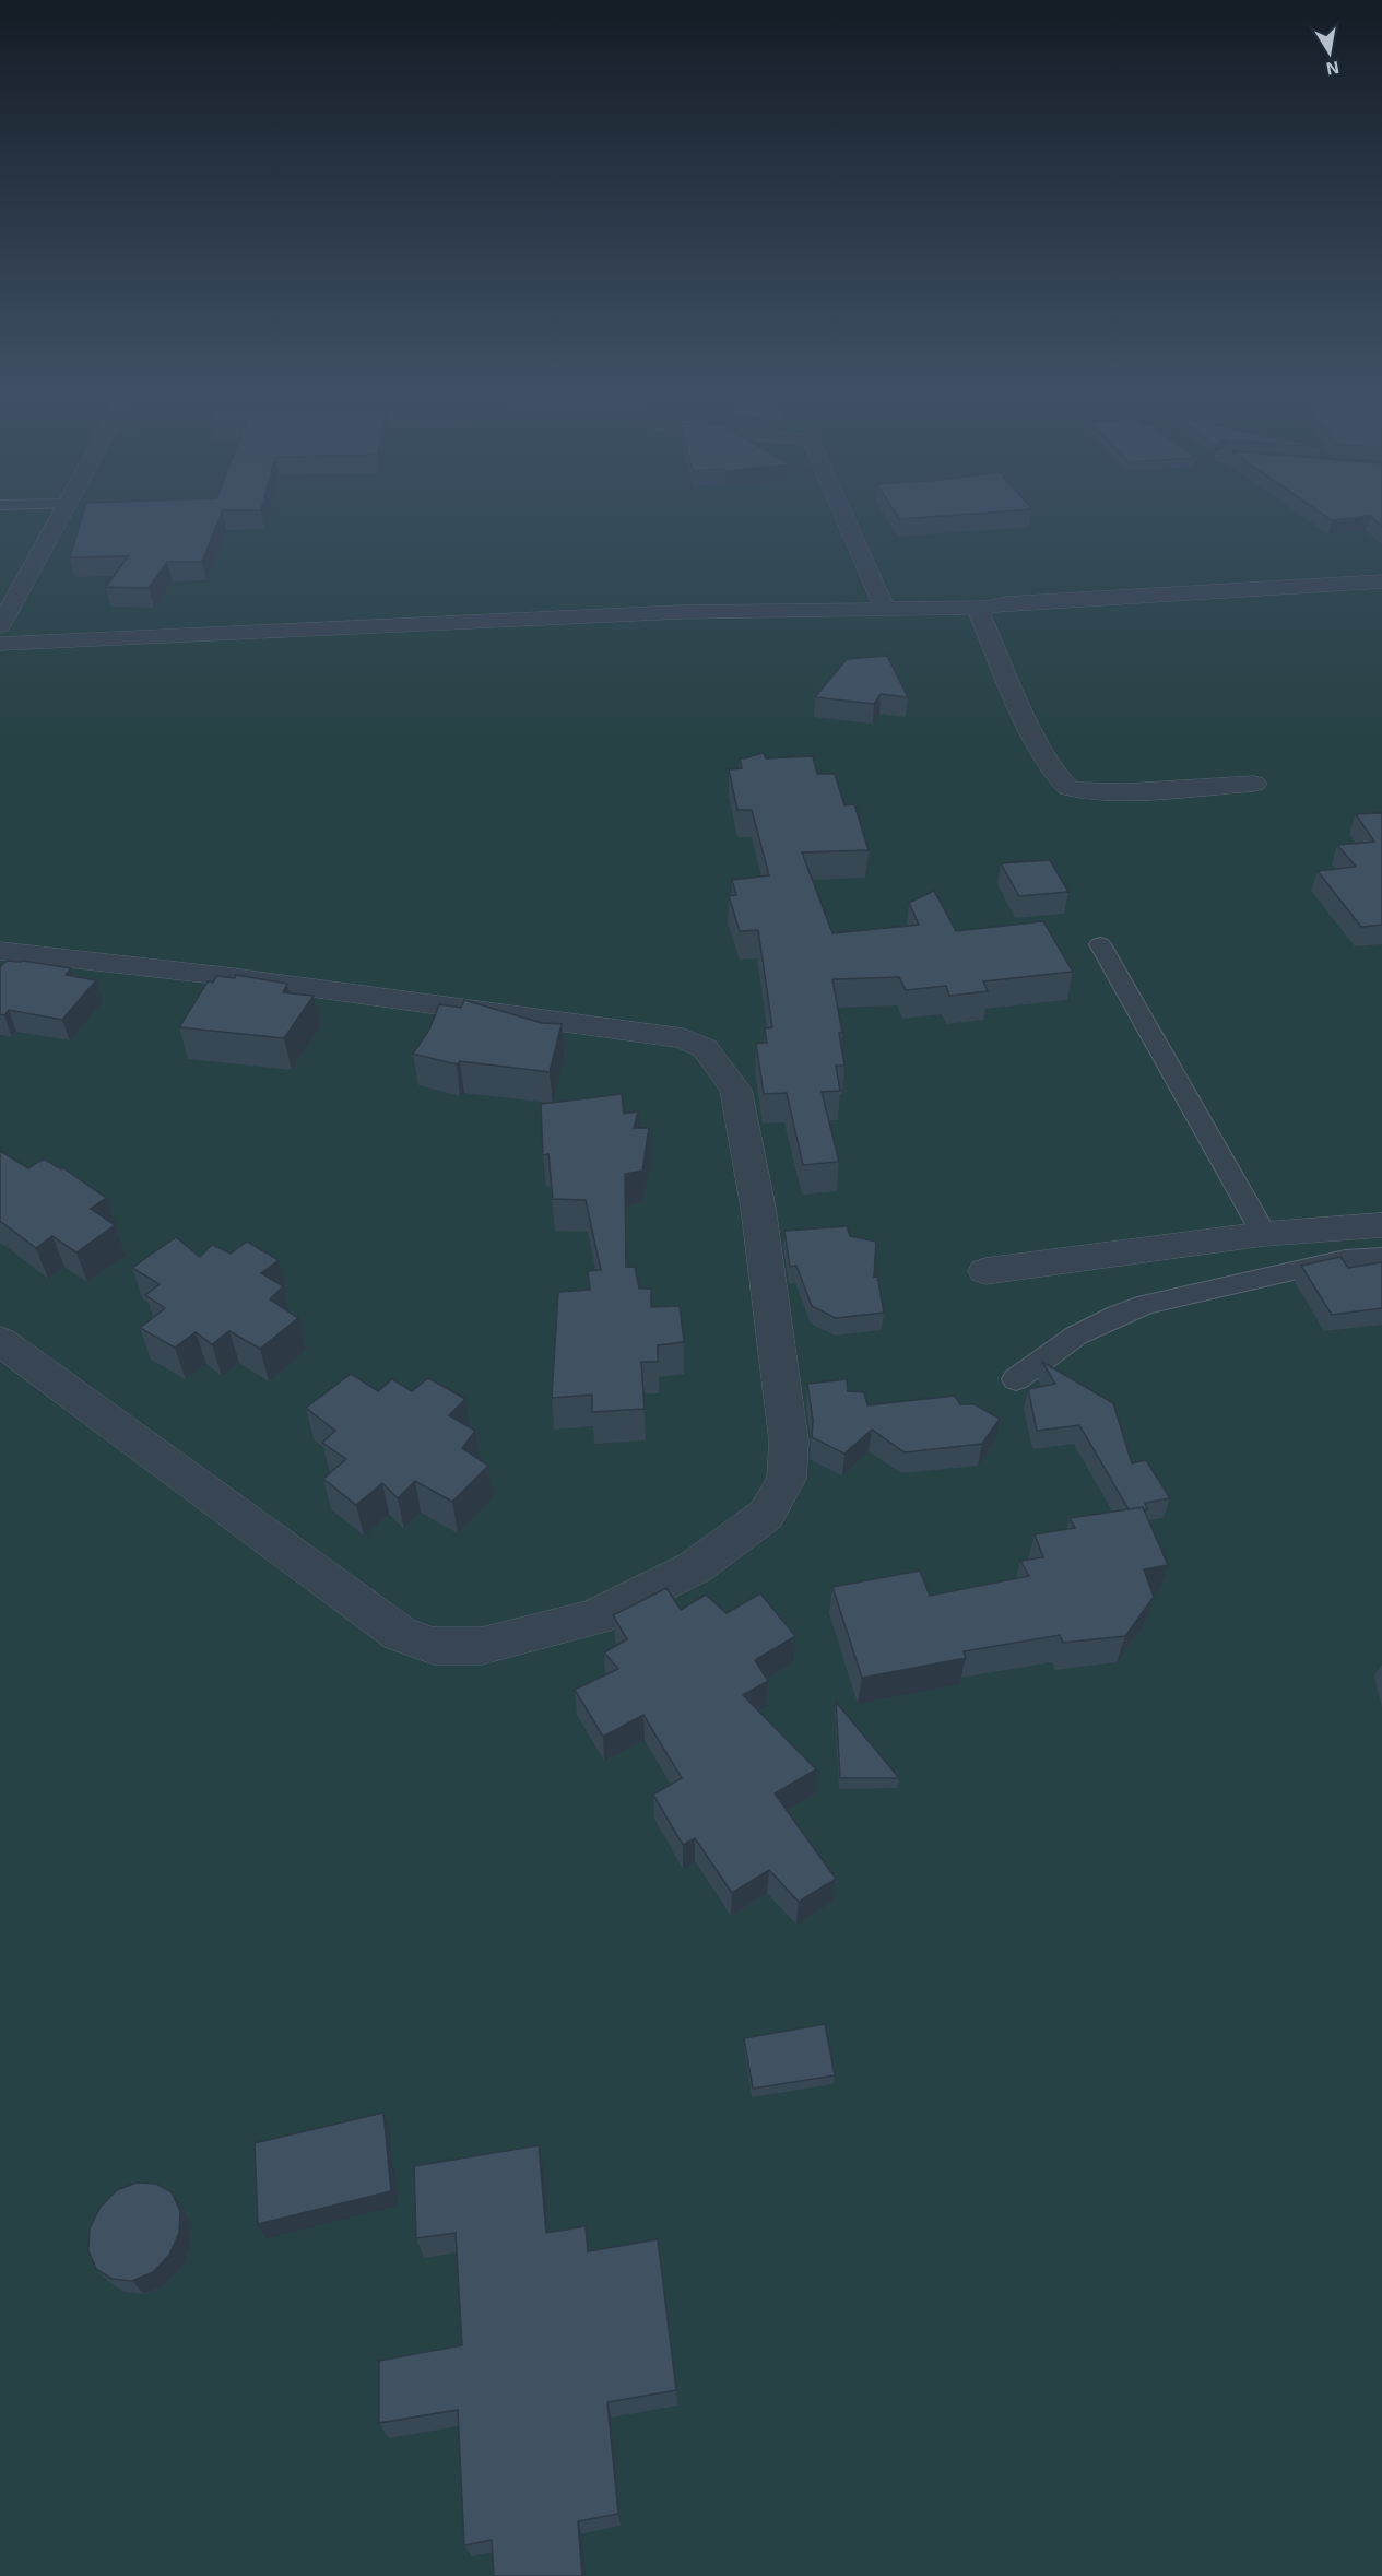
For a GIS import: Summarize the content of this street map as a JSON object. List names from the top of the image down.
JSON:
{
  "north": "bottom"
}
